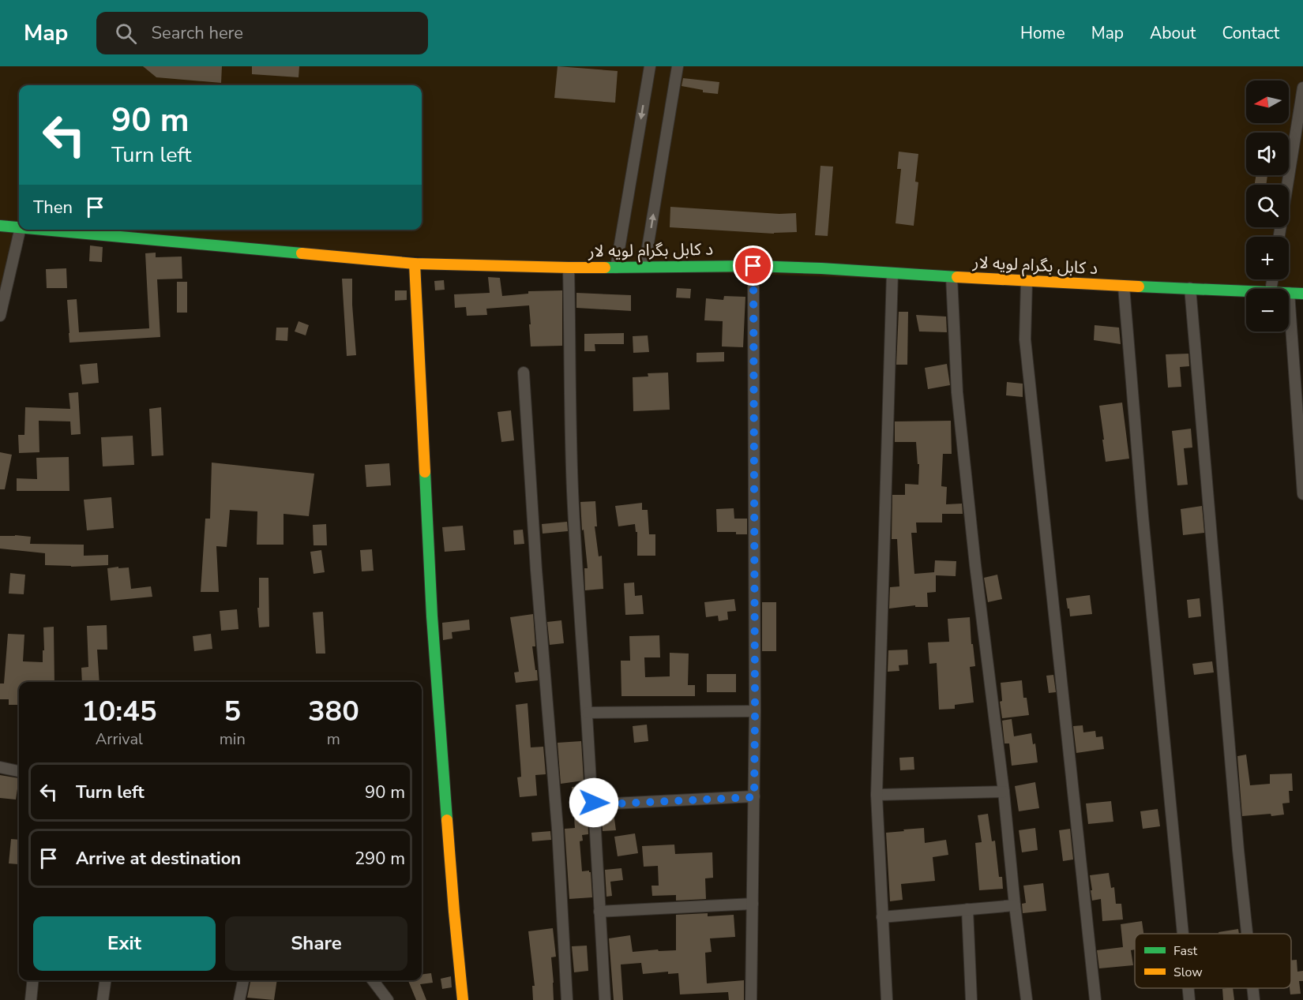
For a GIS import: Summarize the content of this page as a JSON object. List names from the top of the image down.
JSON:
{
  "streets": {
    "main road": ["د کابل بگرام لویه لار"]
  },
  "legend": ["Fast", "Slow"],
  "north": "left",
  "page": {
    "header": "Map",
    "search": "Search here",
    "nav": [
      "Home",
      "Map",
      "About",
      "Contact"
    ],
    "map_buttons": ["+", "−"],
    "turn": ["90 m", "Turn left"],
    "then": "Then",
    "eta": [
      "10:45",
      "Arrival",
      "5",
      "min",
      "380",
      "m"
    ],
    "list": [
      {
        "name": "Turn left",
        "value": "90 m"
      },
      {
        "name": "Arrive at destination",
        "value": "290 m"
      }
    ],
    "buttons": ["Exit", "Share"]
  }
}
